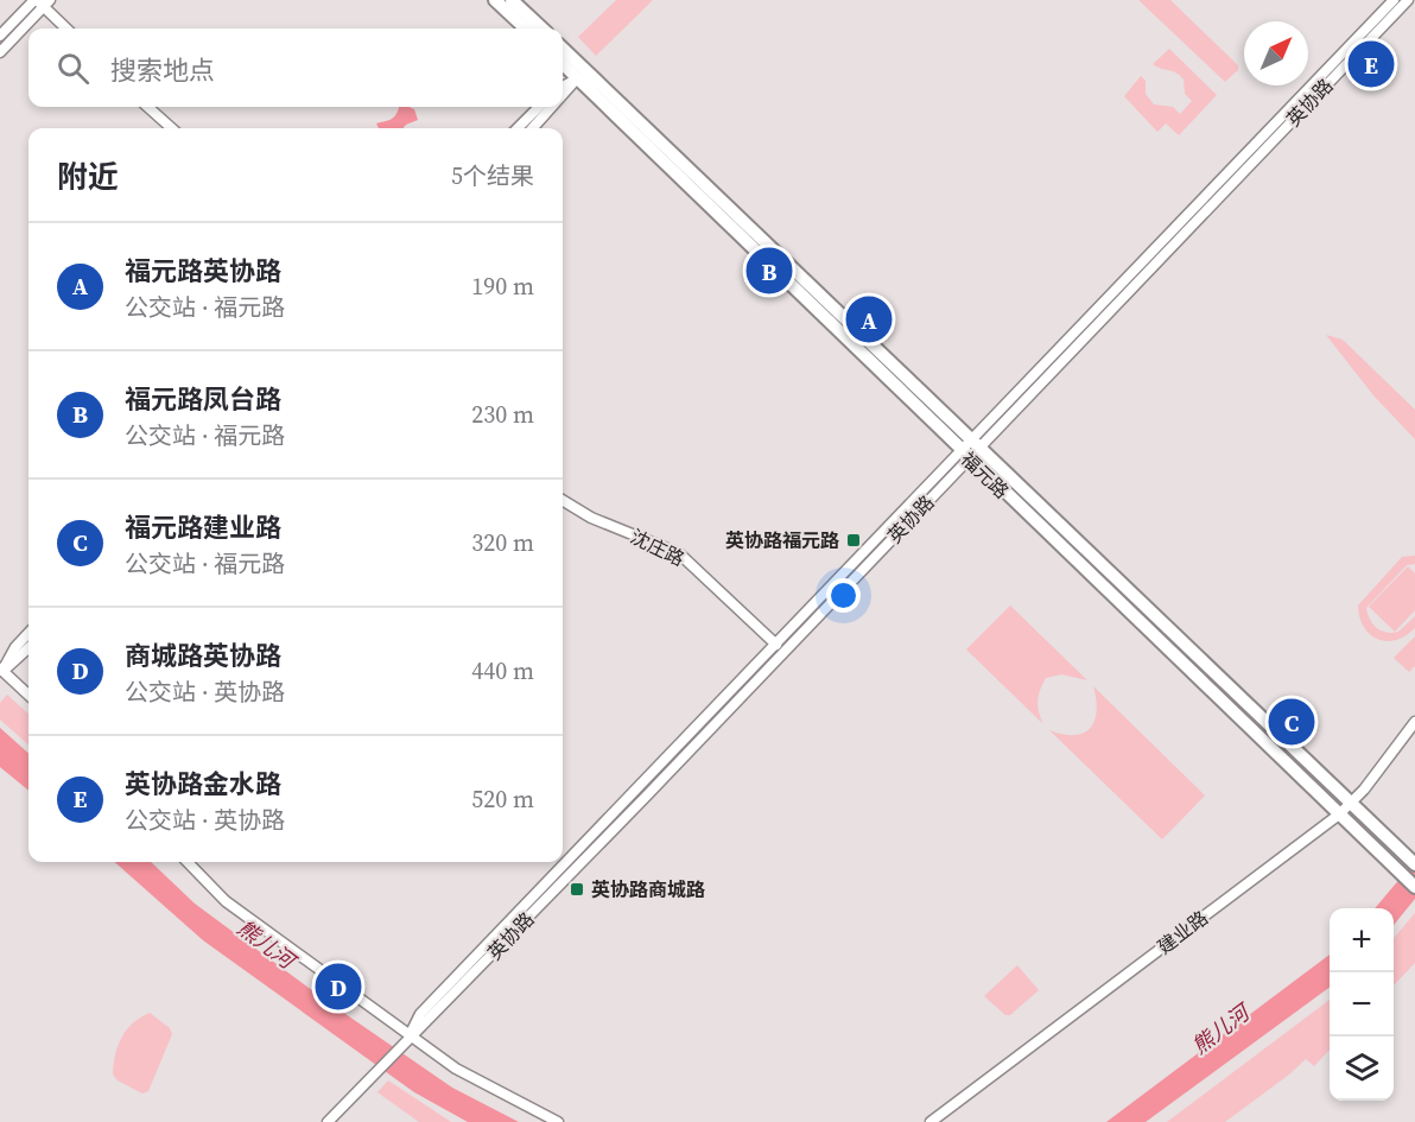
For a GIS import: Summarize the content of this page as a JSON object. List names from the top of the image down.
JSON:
{
  "streets": {
    "main road": ["福元路"],
    "street": ["英协路", "沈庄路", "建业路"]
  },
  "crossings": [
    ["英协路", "福元路"],
    ["英协路", "沈庄路"],
    ["福元路", "建业路"]
  ],
  "water": ["熊儿河"],
  "places": {
    "transit": ["英协路福元路", "英协路商城路"]
  },
  "north": "top right",
  "page": {
    "search": "搜索地点",
    "pins": [
      "E",
      "B",
      "A",
      "C",
      "D"
    ],
    "heading": ["附近", "5个结果"],
    "list": [
      {
        "mark": "A",
        "name": "福元路英协路",
        "note": "公交站 · 福元路",
        "value": "190 m"
      },
      {
        "mark": "B",
        "name": "福元路凤台路",
        "note": "公交站 · 福元路",
        "value": "230 m"
      },
      {
        "mark": "C",
        "name": "福元路建业路",
        "note": "公交站 · 福元路",
        "value": "320 m"
      },
      {
        "mark": "D",
        "name": "商城路英协路",
        "note": "公交站 · 英协路",
        "value": "440 m"
      },
      {
        "mark": "E",
        "name": "英协路金水路",
        "note": "公交站 · 英协路",
        "value": "520 m"
      }
    ],
    "map_buttons": ["+", "−"]
  }
}
